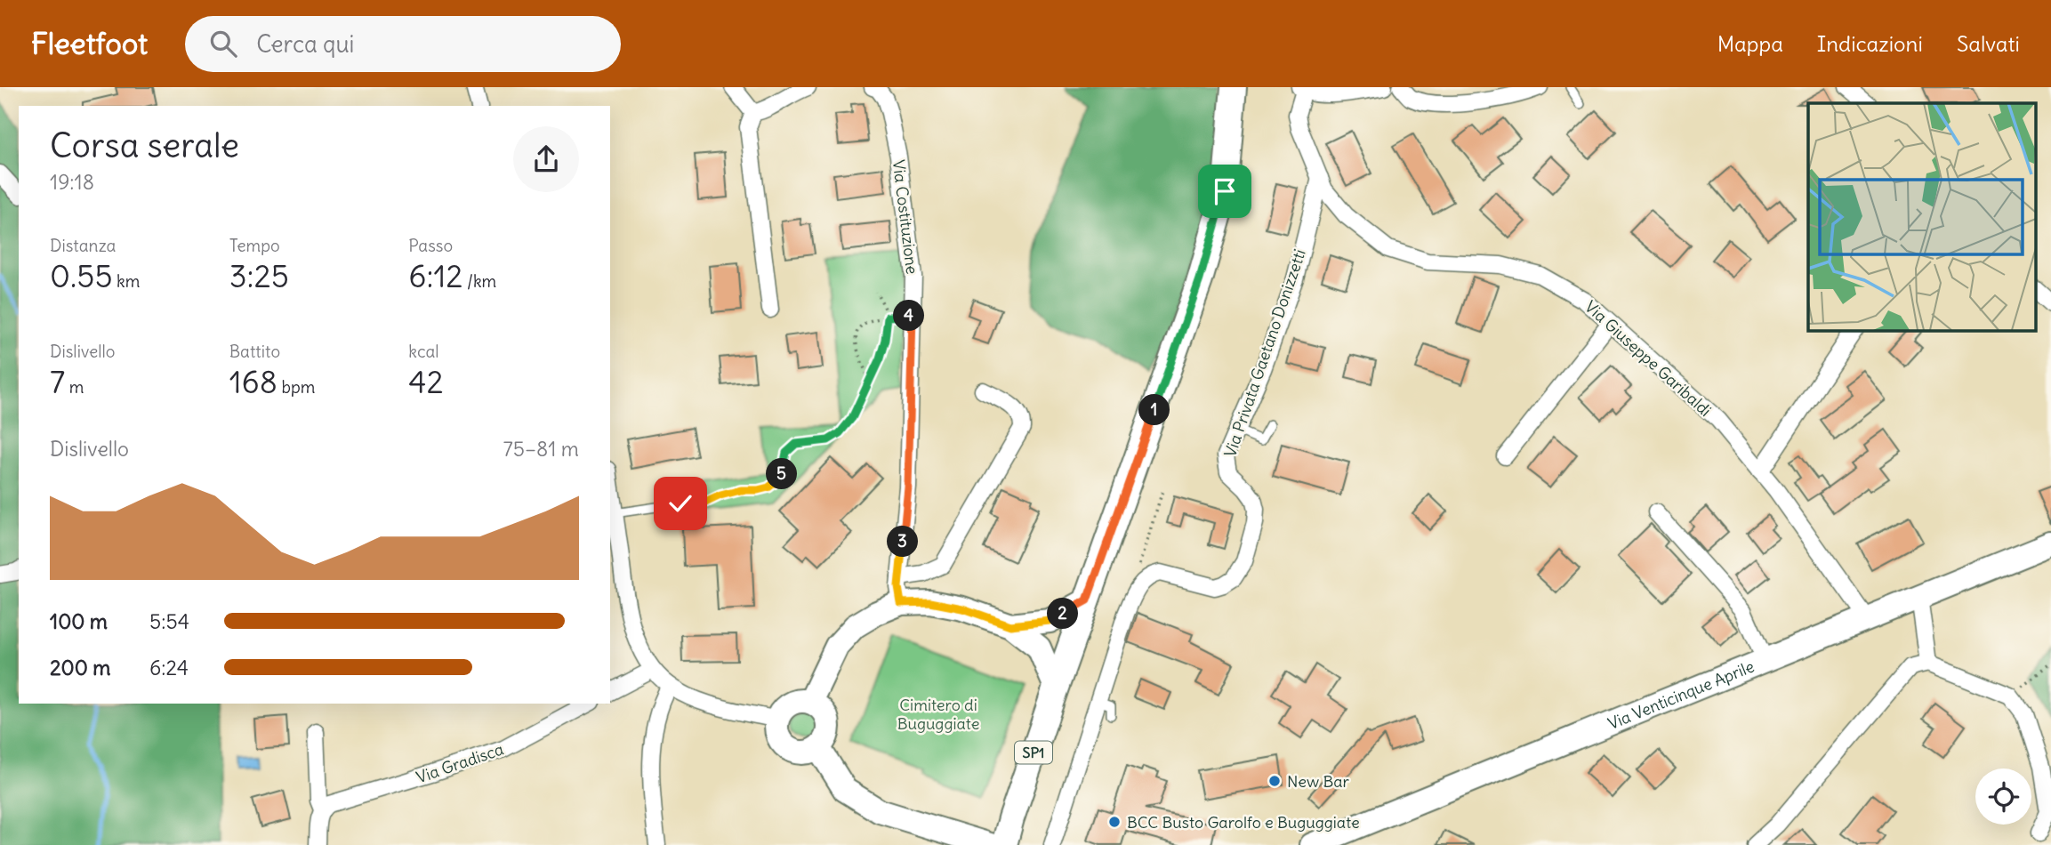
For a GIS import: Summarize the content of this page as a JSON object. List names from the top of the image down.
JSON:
{
  "streets": {
    "main road": ["Via Venticinque Aprile", "SP1"],
    "street": [
      "Via Costituzione",
      "Via Privata Gaetano Donizzetti",
      "Via Giuseppe Garibaldi",
      "Via Gradisca"
    ]
  },
  "crossings": [
    ["Via Privata Gaetano Donizzetti", "Via Giuseppe Garibaldi"],
    ["Via Giuseppe Garibaldi", "Via Venticinque Aprile"]
  ],
  "parks": ["Cimitero di Buguggiate"],
  "places": ["New Bar", "BCC Busto Garolfo e Buguggiate"],
  "page": {
    "header": "Fleetfoot",
    "search": "Cerca qui",
    "nav": ["Mappa", "Indicazioni", "Salvati"],
    "heading": ["Corsa serale", "19:18"],
    "stats": [
      ["Distanza", "0.55 km"],
      ["Tempo", "3:25"],
      ["Passo", "6:12 /km"],
      ["Dislivello", "7 m"],
      ["Battito", "168 bpm"],
      ["kcal", "42"]
    ],
    "pins": [
      "4",
      "1",
      "5",
      "3",
      "2"
    ],
    "chart": ["Dislivello", "75–81 m"],
    "list": [
      {
        "name": "100 m",
        "note": "5:54"
      },
      {
        "name": "200 m",
        "note": "6:24"
      }
    ]
  }
}
